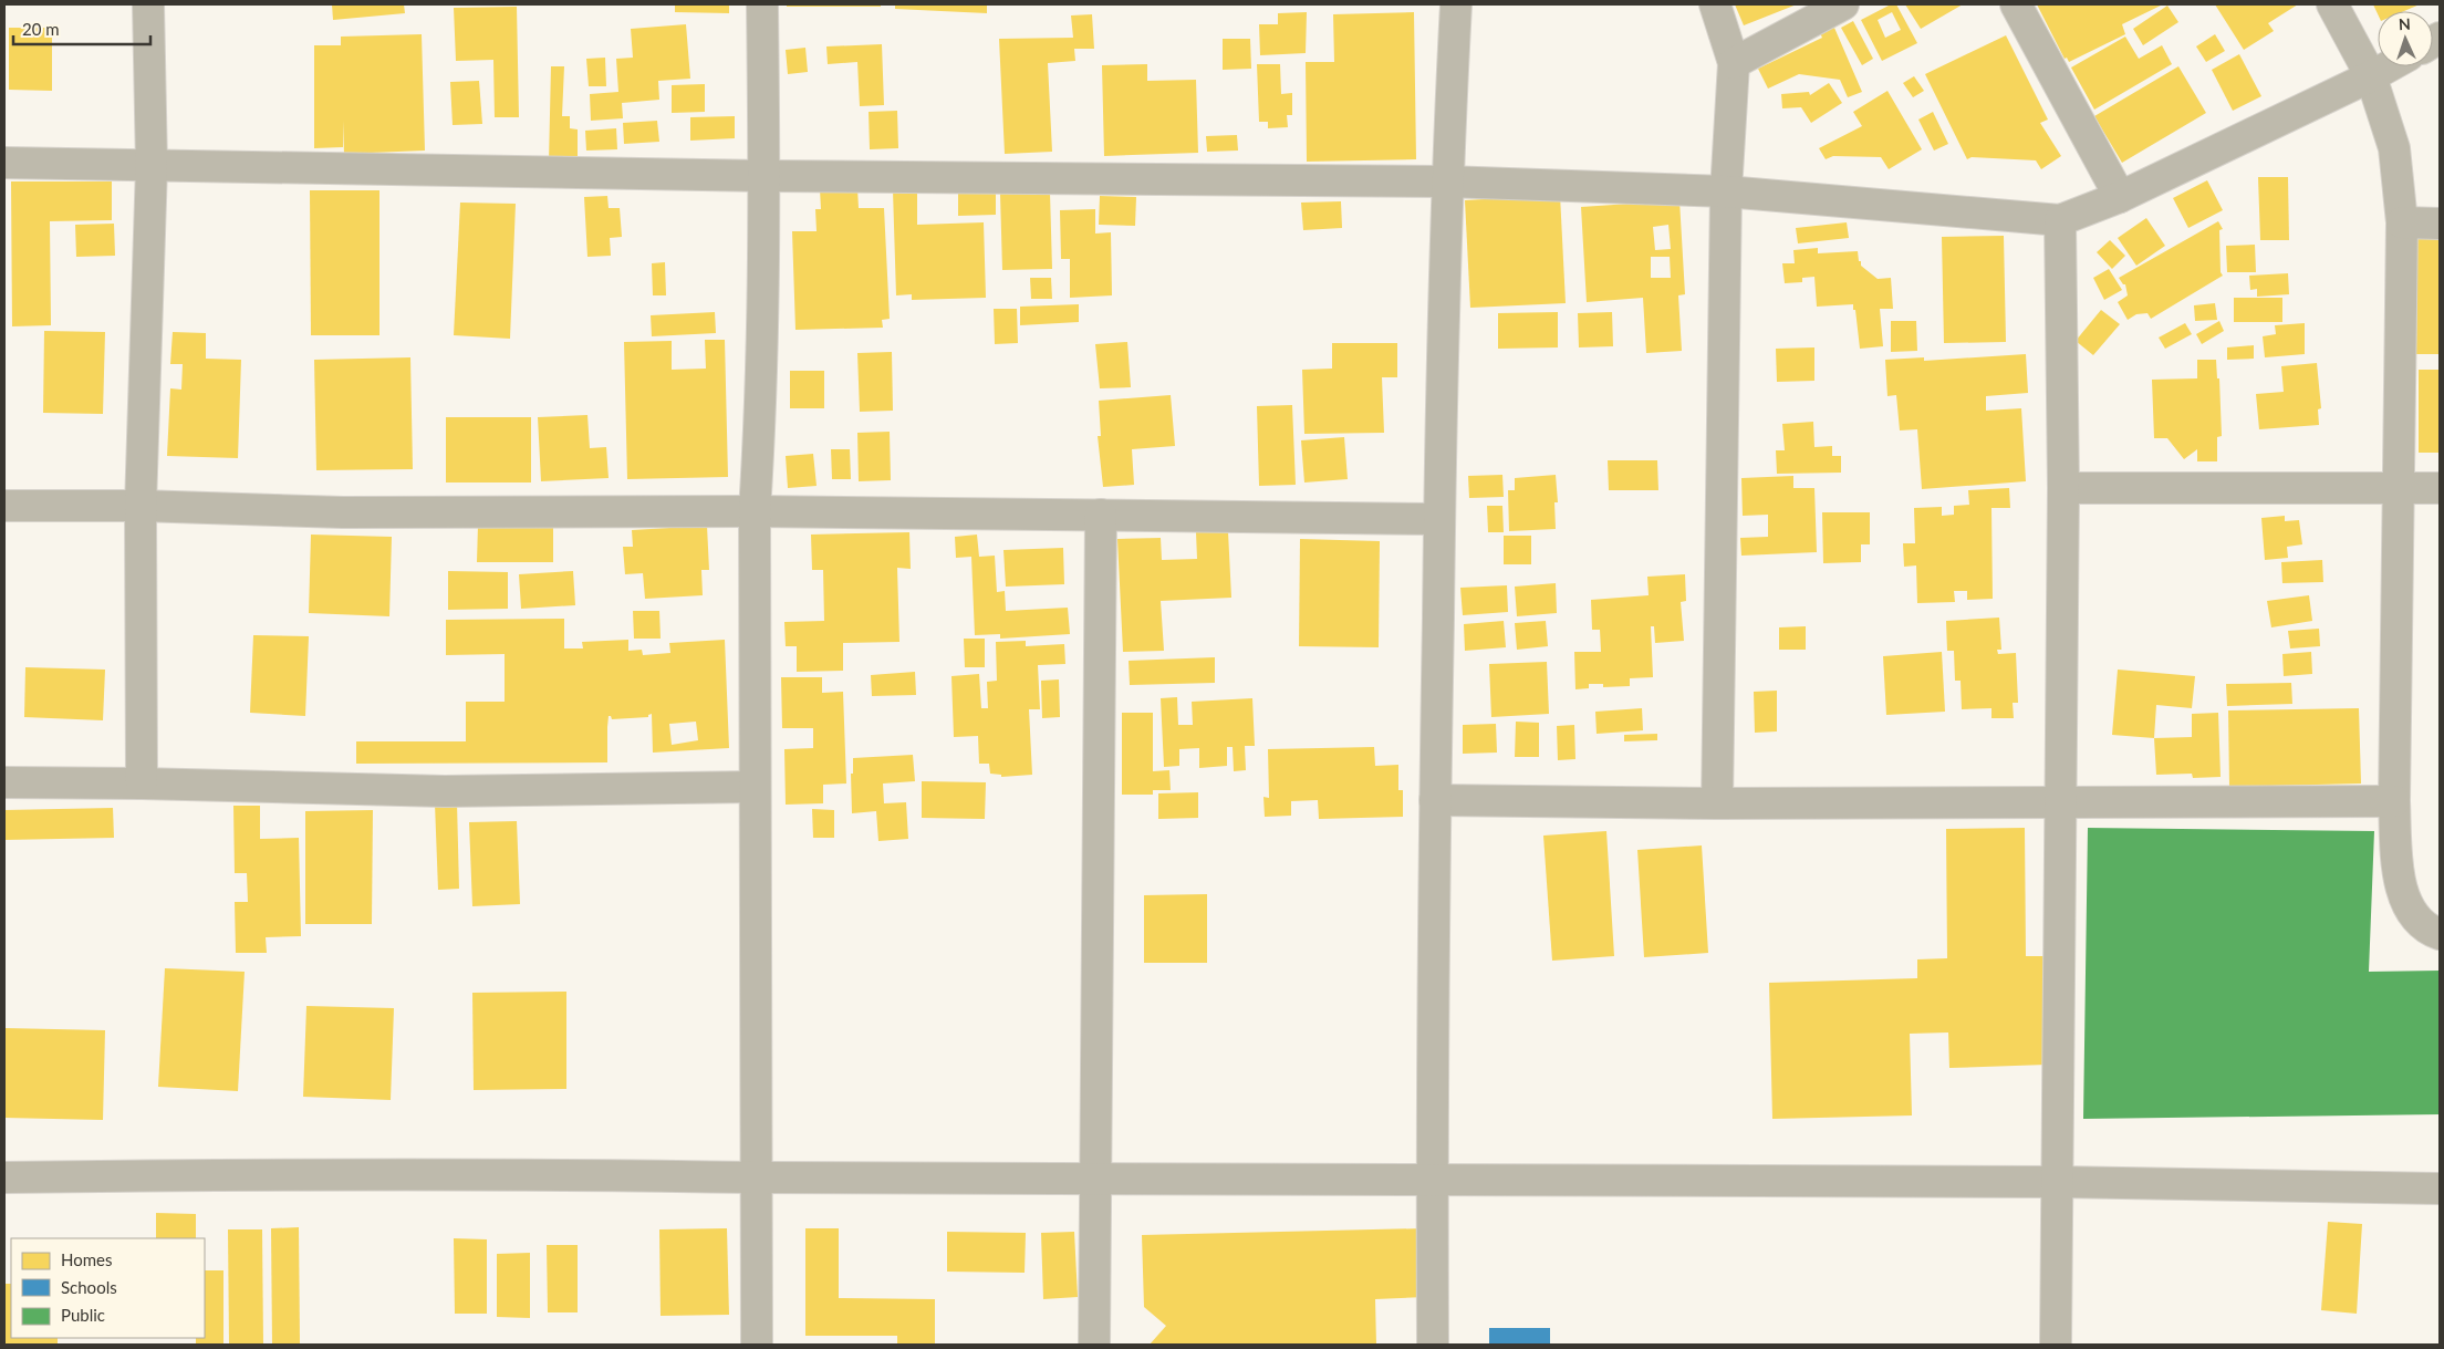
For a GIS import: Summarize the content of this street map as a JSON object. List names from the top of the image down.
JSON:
{
  "legend": ["Homes", "Schools", "Public"],
  "scale_bar": "20 m",
  "north": "top"
}
